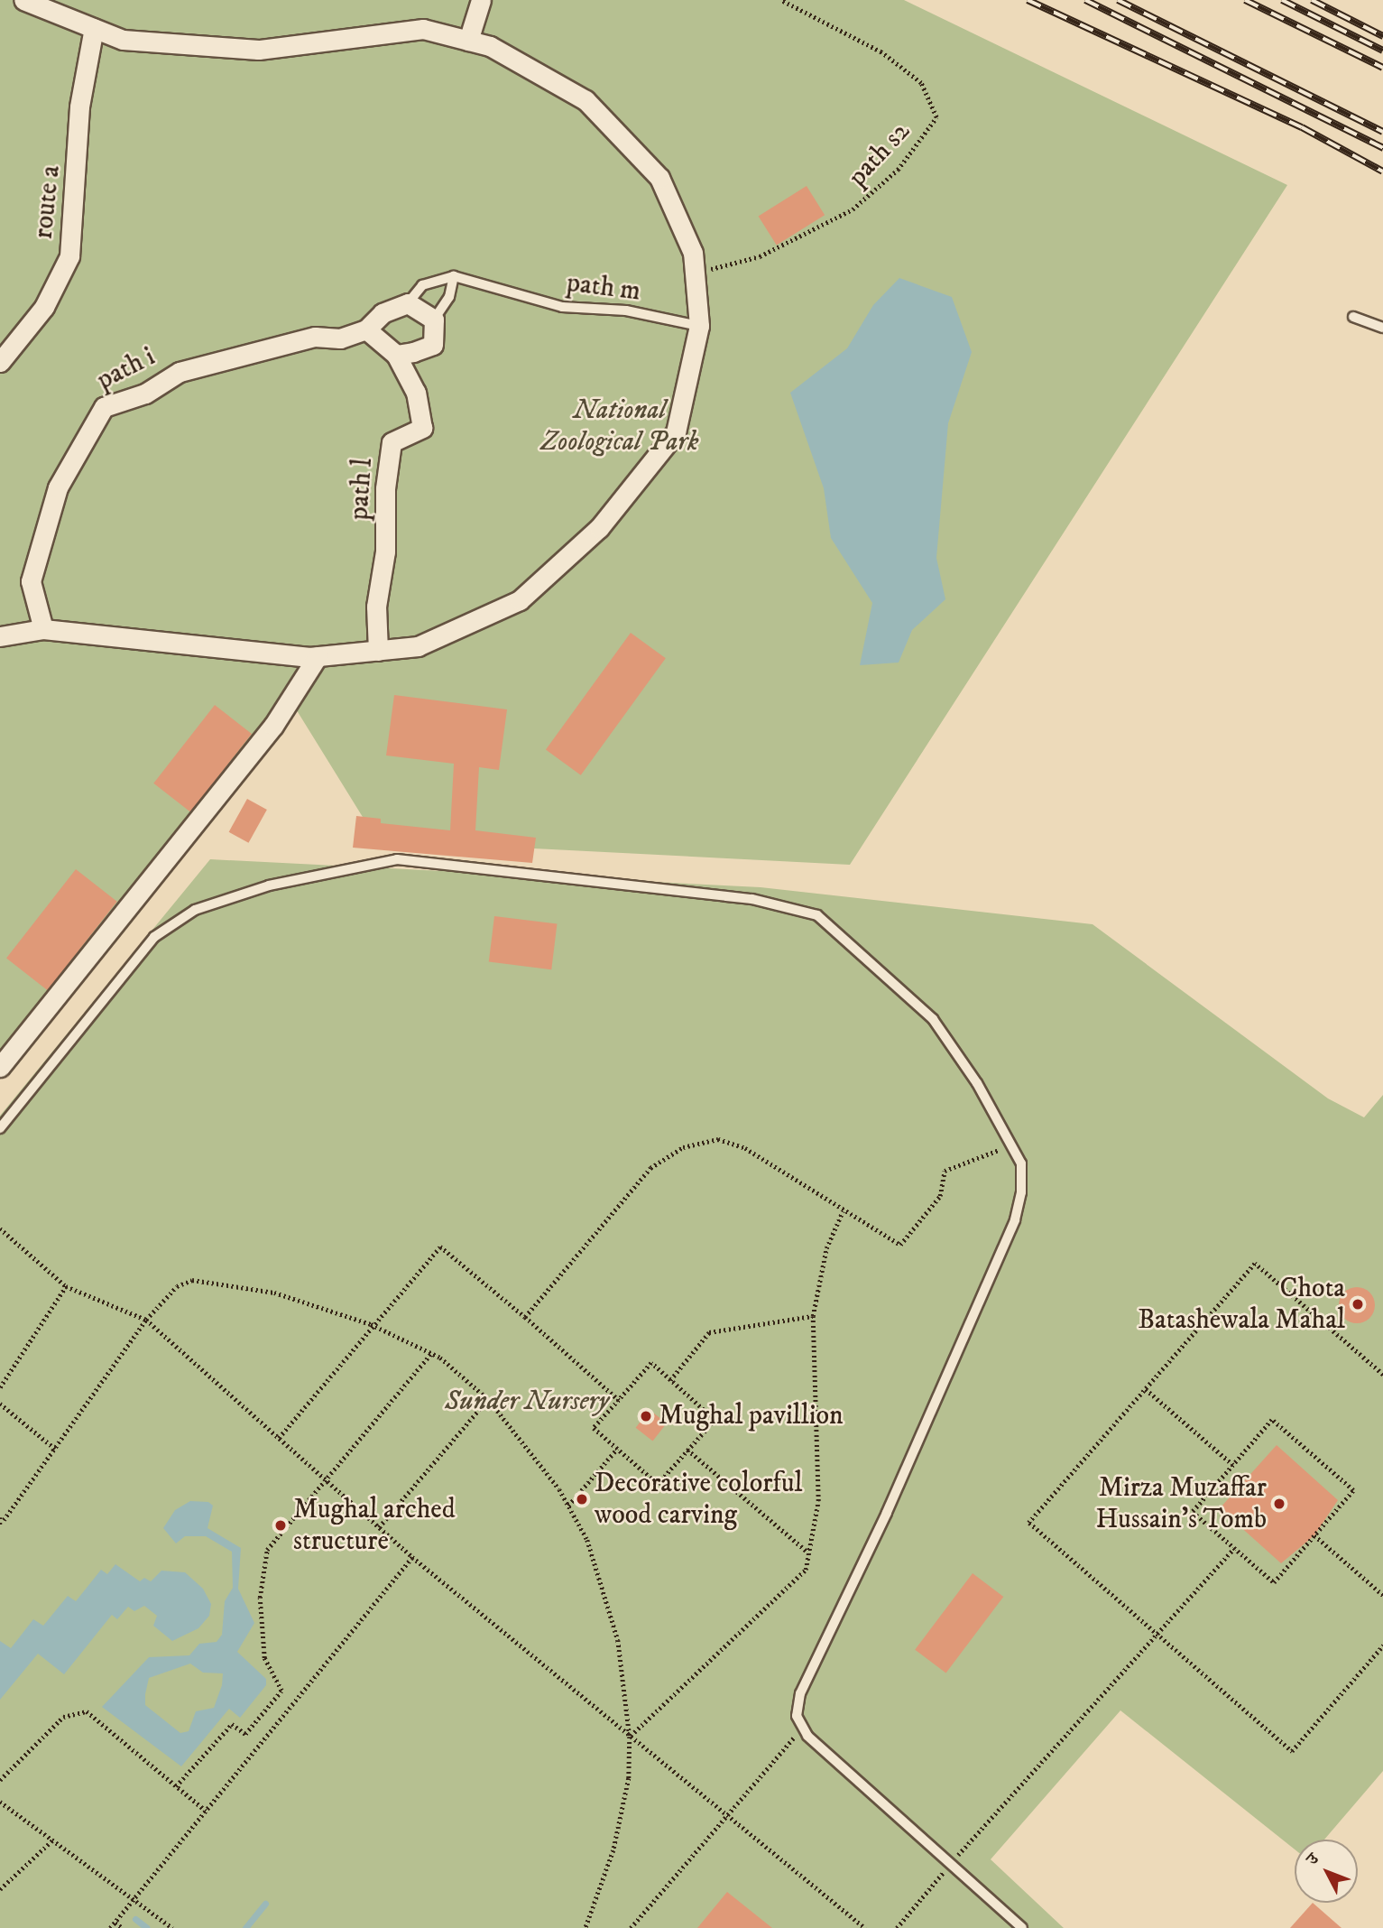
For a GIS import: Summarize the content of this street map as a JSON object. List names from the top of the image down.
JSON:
{
  "streets": {
    "street": ["route a", "path i", "path l"],
    "lane": ["path m"],
    "path": ["path s2"]
  },
  "parks": ["National Zoological Park", "Sunder Nursery"],
  "places": [
    "Chota Batashewala Mahal",
    "Mughal pavillion",
    "Decorative colorful wood carving",
    "Mirza Muzaffar Hussain’s Tomb",
    "Mughal arched structure"
  ],
  "north": "top left"
}
